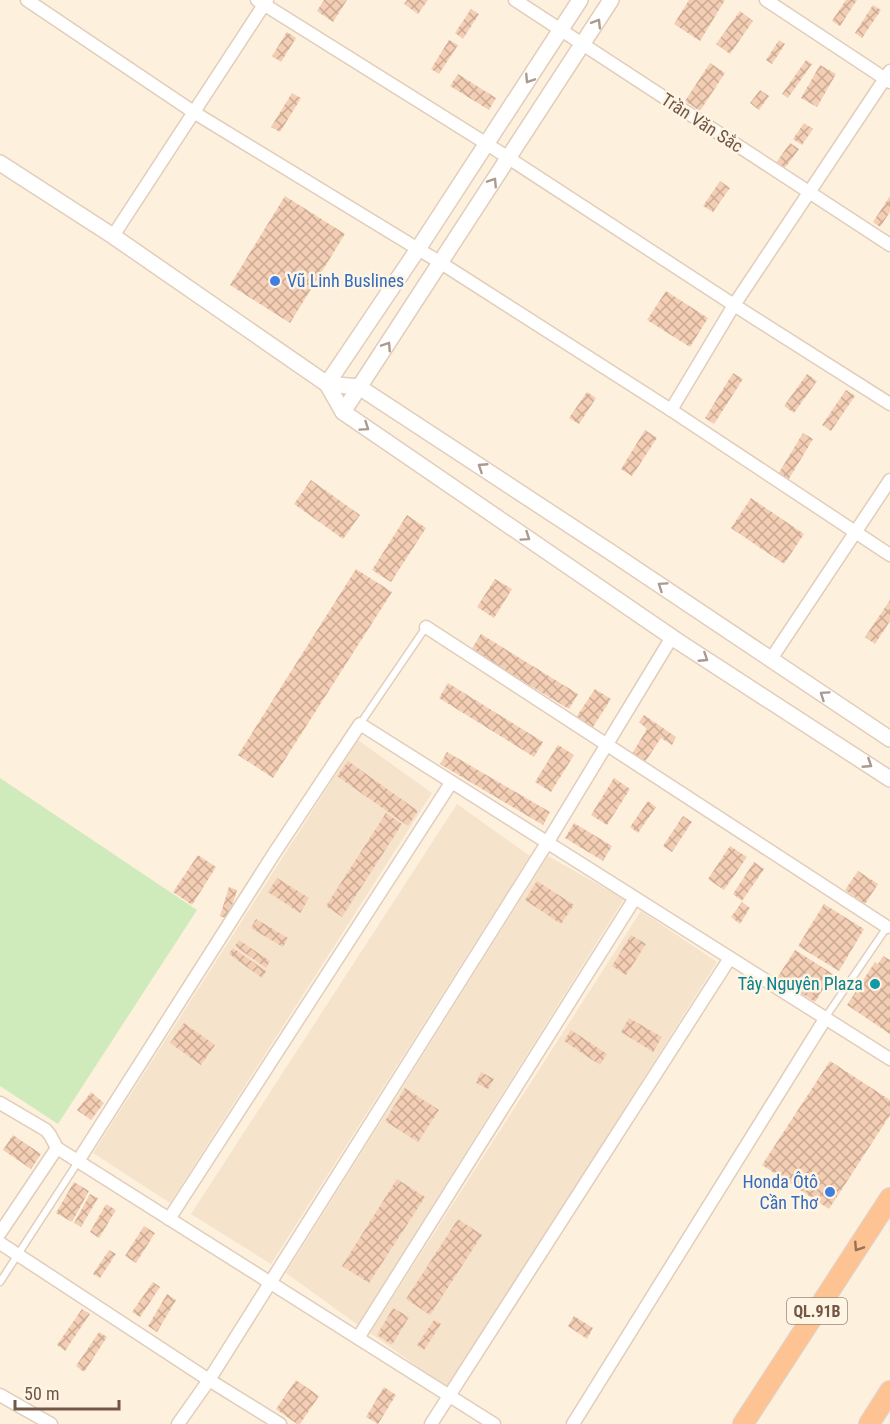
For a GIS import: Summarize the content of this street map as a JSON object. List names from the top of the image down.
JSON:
{
  "streets": {
    "highway": ["QL.91B"],
    "street": ["Trần Văn Sắc"]
  },
  "places": ["Vũ Linh Buslines", "Tây Nguyên Plaza", "Honda Ôtô Cần Thơ"],
  "scale_bar": "50 m"
}
